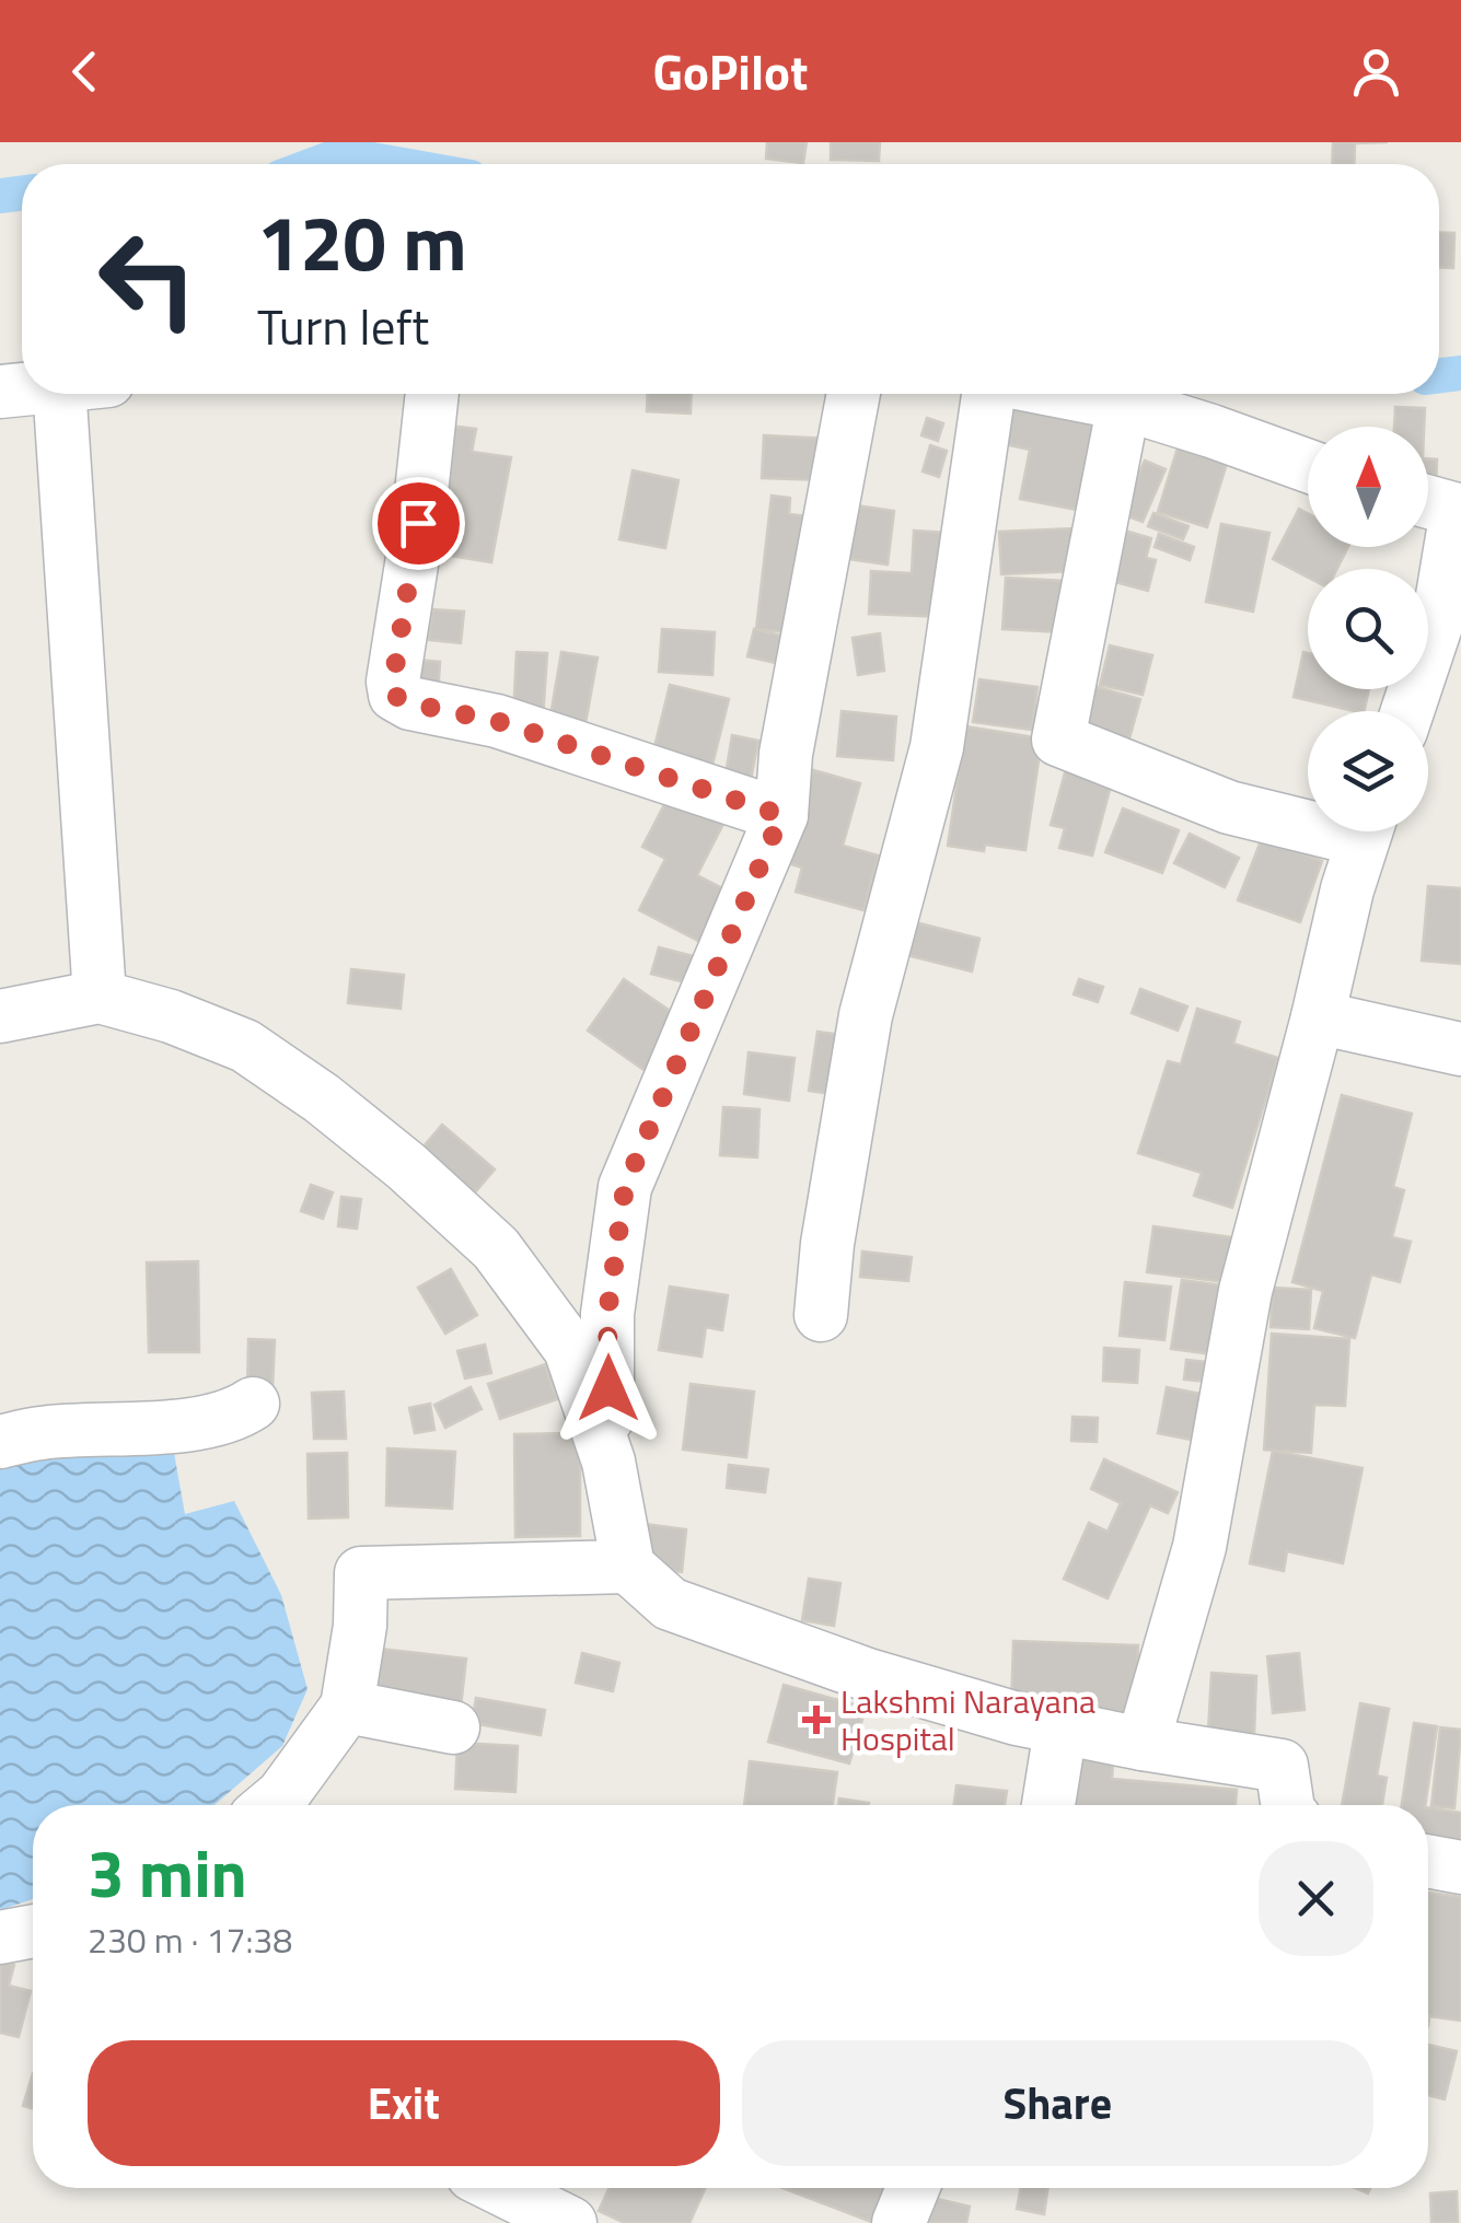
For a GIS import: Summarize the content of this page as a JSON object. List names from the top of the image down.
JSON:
{
  "places": {
    "health": ["Lakshmi Narayana Hospital"]
  },
  "north": "top",
  "page": {
    "header": "GoPilot",
    "turn": ["120 m", "Turn left"],
    "heading": ["3 min", "230 m · 17:38"],
    "buttons": ["Exit", "Share"]
  }
}
